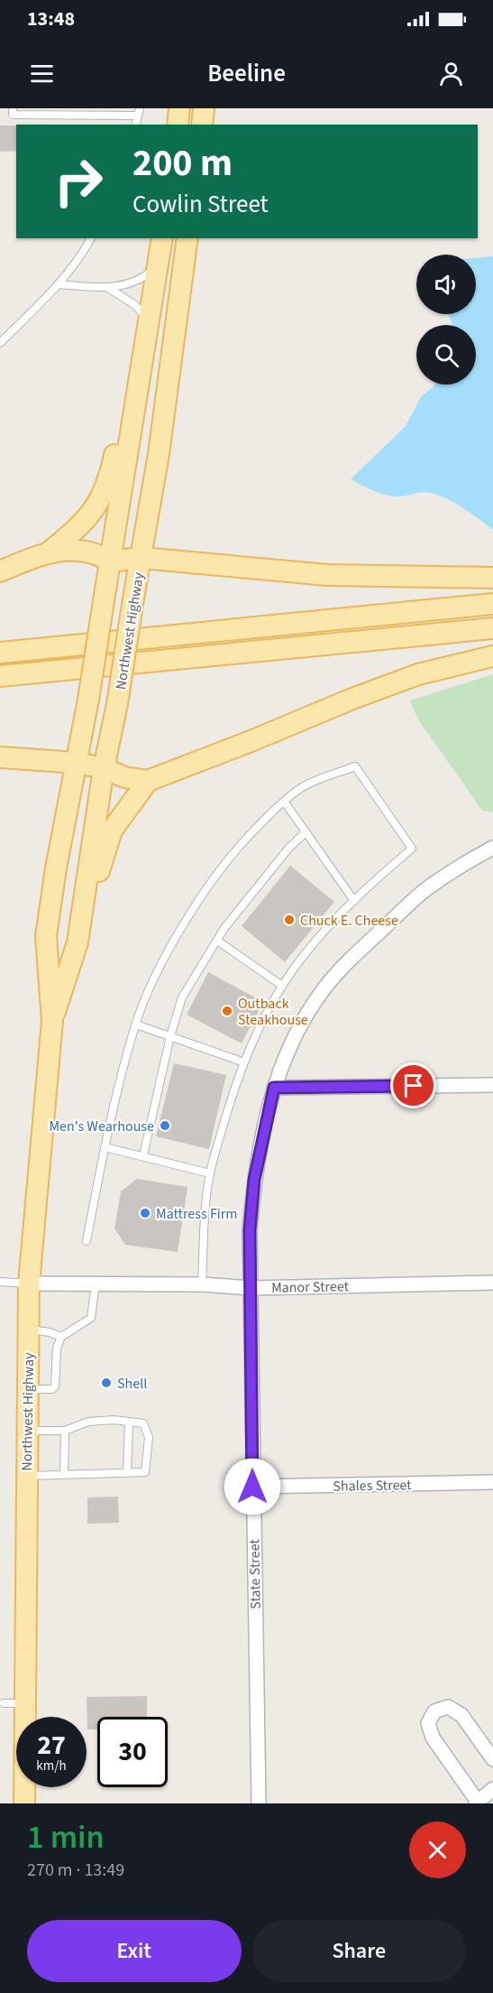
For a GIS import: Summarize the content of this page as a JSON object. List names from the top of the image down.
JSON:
{
  "streets": {
    "main road": ["Northwest Highway"],
    "street": ["Manor Street", "Shales Street", "State Street"]
  },
  "crossings": [
    ["Northwest Highway", "Manor Street"],
    ["Manor Street", "State Street"],
    ["Shales Street", "State Street"]
  ],
  "places": [
    "Chuck E. Cheese",
    "Outback Steakhouse",
    "Men's Wearhouse",
    "Mattress Firm",
    "Shell"
  ],
  "page": {
    "status": "13:48",
    "header": "Beeline",
    "turn": ["200 m", "Cowlin Street"],
    "speed": "27 km/h",
    "limit": "30",
    "heading": ["1 min", "270 m · 13:49"],
    "buttons": ["Exit", "Share"]
  }
}
